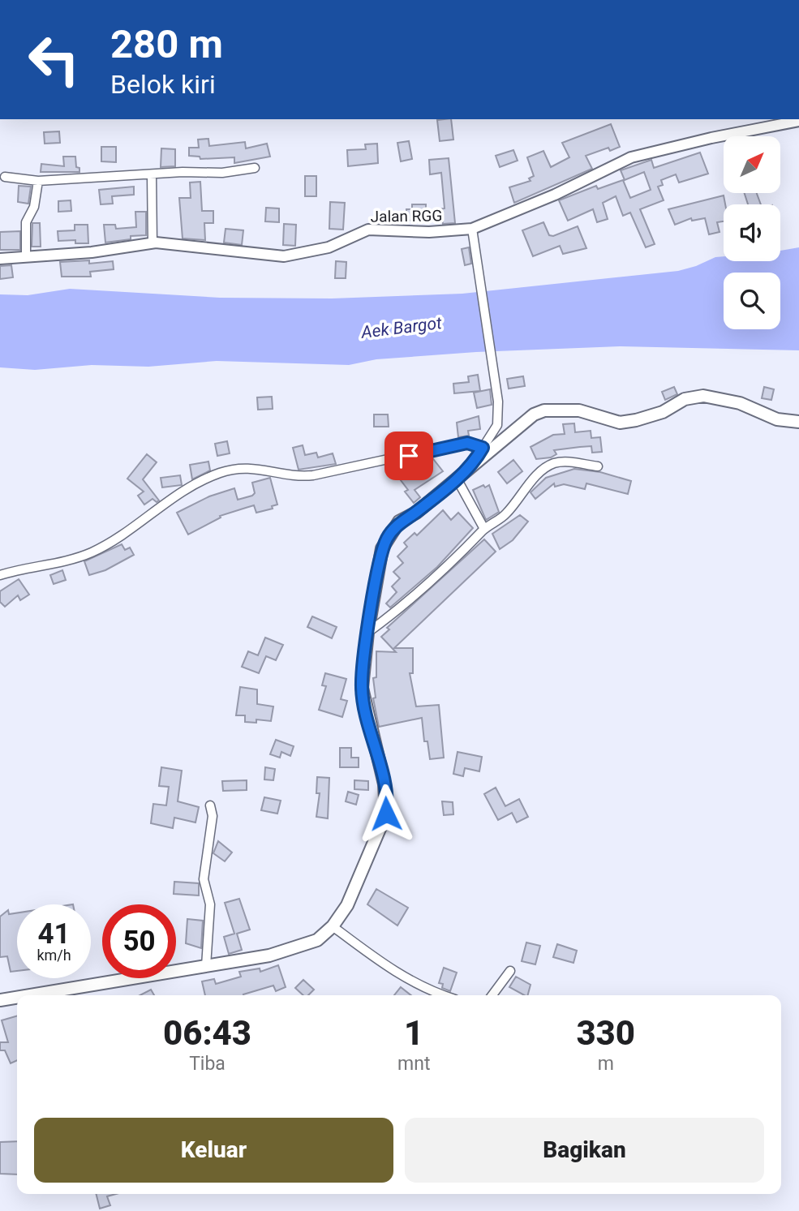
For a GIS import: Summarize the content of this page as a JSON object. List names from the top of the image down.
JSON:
{
  "streets": {
    "street": ["Jalan RGG"]
  },
  "water": ["Aek Bargot"],
  "north": "top right",
  "page": {
    "turn": ["280 m", "Belok kiri"],
    "speed": "41 km/h",
    "limit": "50",
    "eta": [
      "06:43",
      "Tiba",
      "1",
      "mnt",
      "330",
      "m"
    ],
    "buttons": ["Keluar", "Bagikan"]
  }
}
